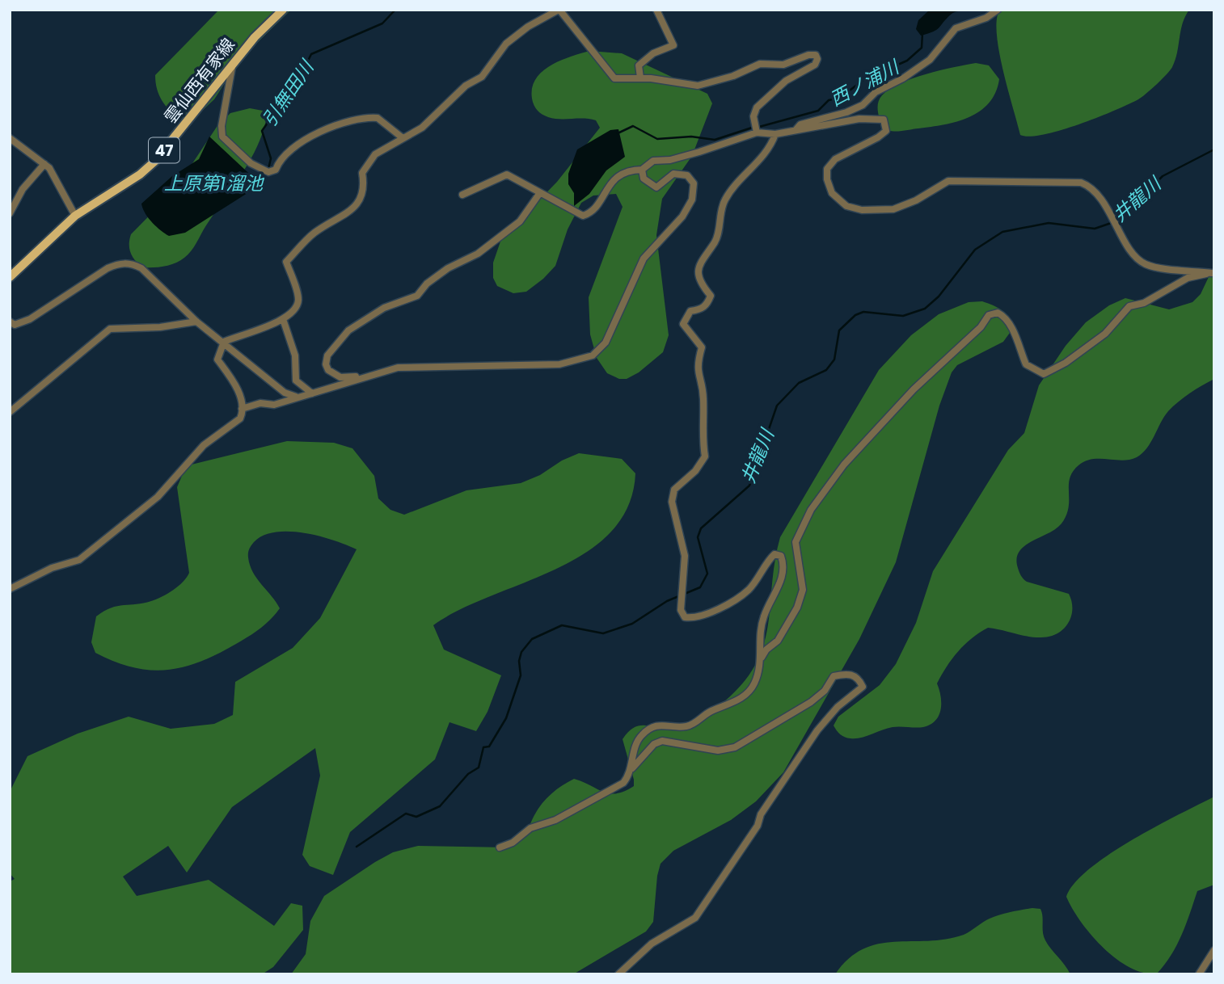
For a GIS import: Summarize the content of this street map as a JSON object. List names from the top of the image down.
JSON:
{
  "streets": {
    "main road": ["雲仙西有家線", "47"]
  },
  "water": [
    "西ノ浦川",
    "引無田川",
    "上原第1溜池",
    "井龍川"
  ]
}
